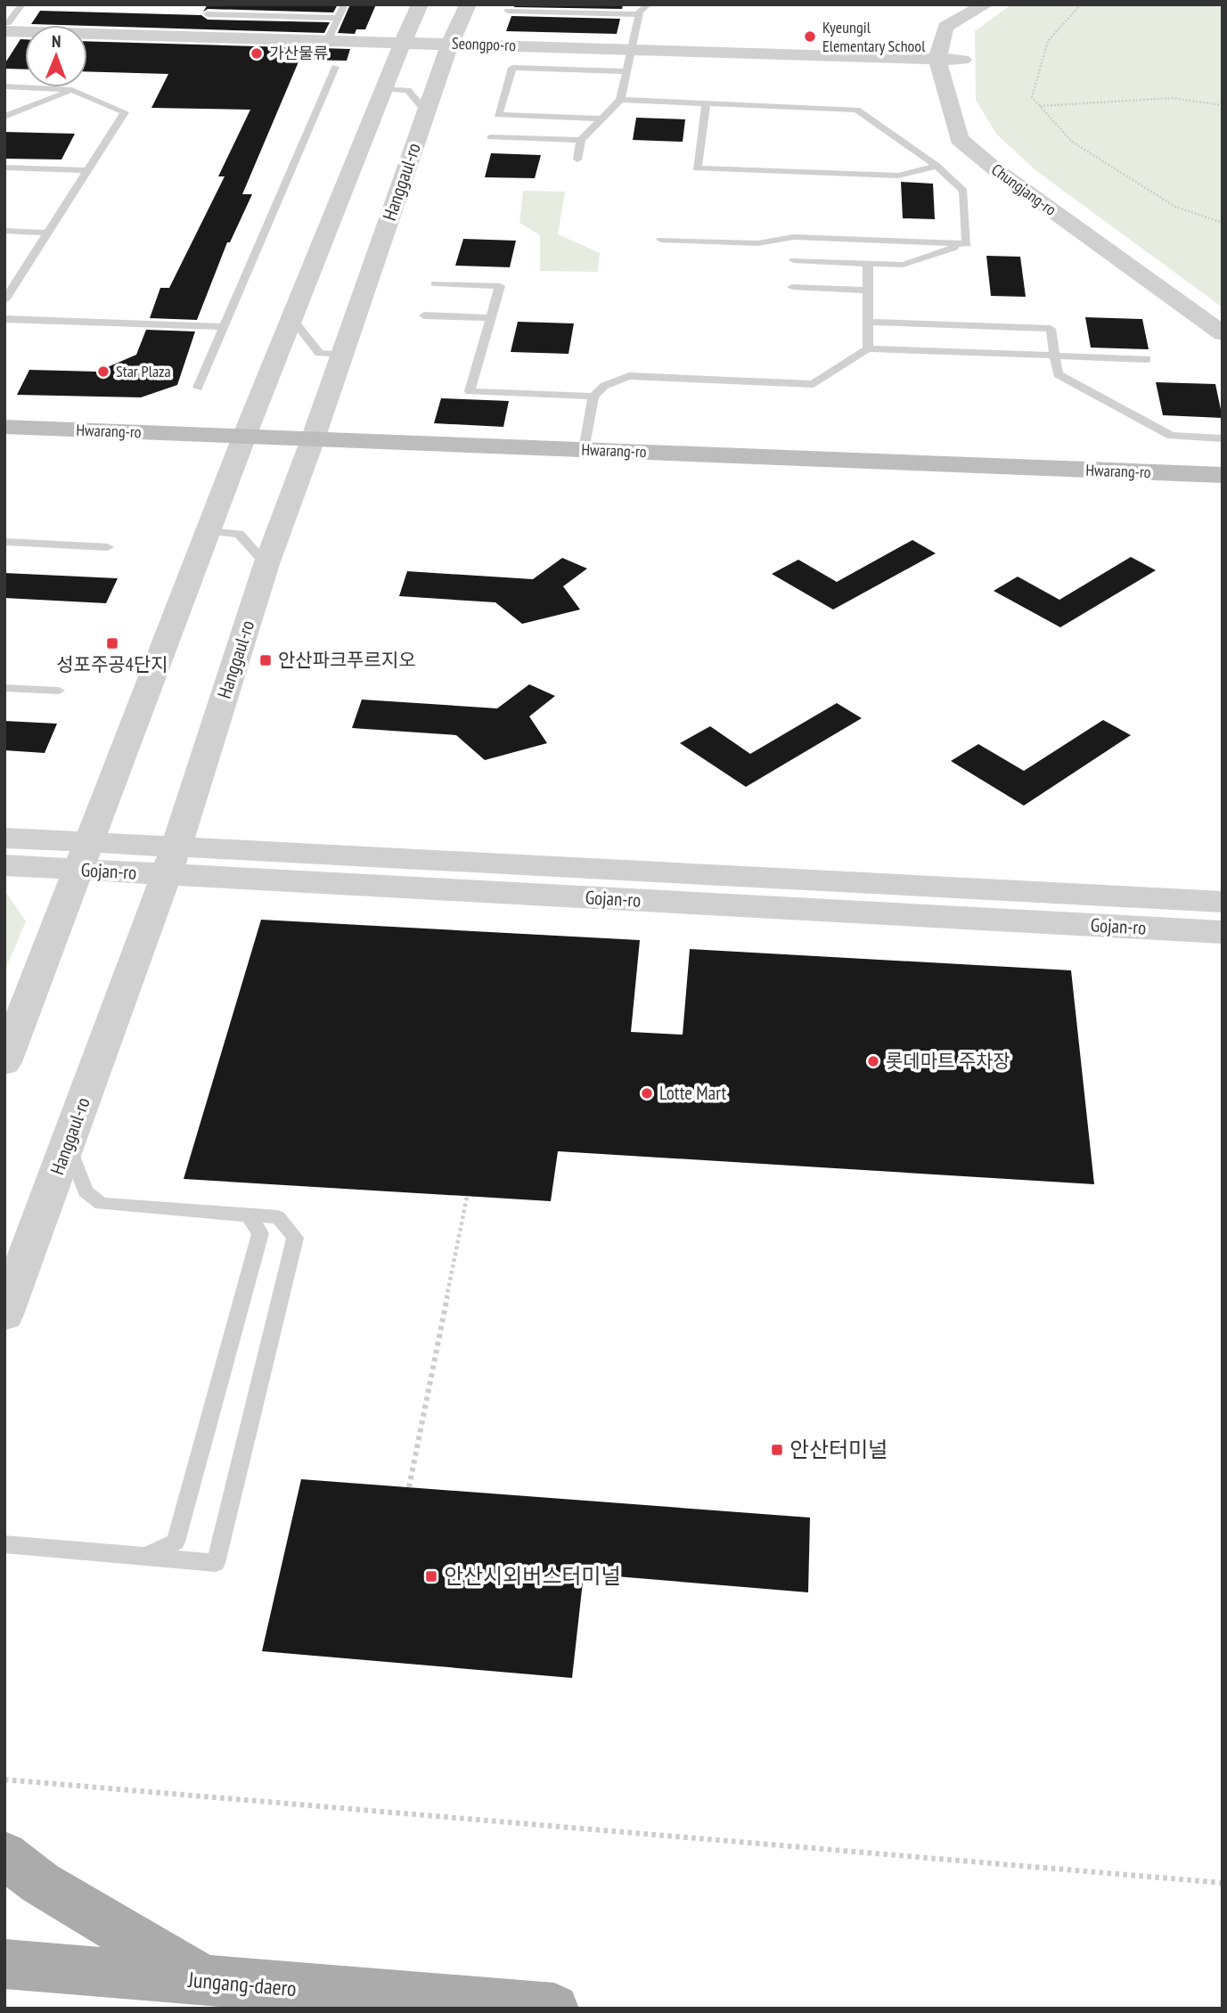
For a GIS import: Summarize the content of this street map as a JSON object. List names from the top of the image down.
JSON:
{
  "streets": {
    "main road": ["Hwarang-ro", "Jungang-daero"],
    "street": [
      "Seongpo-ro",
      "Hanggaul-ro",
      "Chungjang-ro",
      "Gojan-ro"
    ]
  },
  "crossings": [
    ["Seongpo-ro", "Hanggaul-ro"],
    ["Seongpo-ro", "Chungjang-ro"],
    ["Hanggaul-ro", "Hwarang-ro"],
    ["Hanggaul-ro", "Gojan-ro"]
  ],
  "places": {
    "other": [
      "Kyeungil Elementary School",
      "가산물류",
      "Star Plaza",
      "롯데마트 주차장",
      "Lotte Mart"
    ],
    "transit": [
      "성포주공4단지",
      "안산파크푸르지오",
      "안산터미널",
      "안산시외버스터미널"
    ]
  },
  "north": "top"
}
